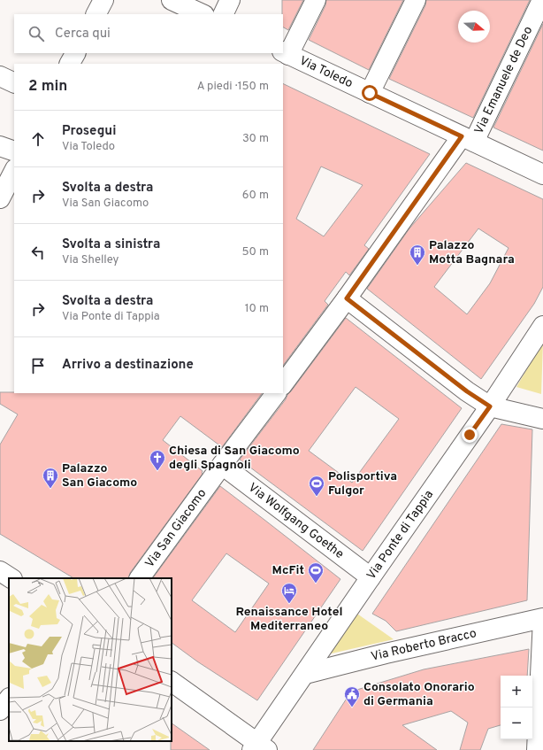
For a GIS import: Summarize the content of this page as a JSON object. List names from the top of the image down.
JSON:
{
  "streets": {
    "street": [
      "Via Toledo",
      "Via Emanuele de Deo",
      "Via Wolfgang Goethe",
      "Via San Giacomo",
      "Via Ponte di Tappia",
      "Via Roberto Bracco"
    ]
  },
  "crossings": [
    ["Via Toledo", "Via Emanuele de Deo"],
    ["Via Wolfgang Goethe", "Via San Giacomo"],
    ["Via Wolfgang Goethe", "Via Ponte di Tappia"],
    ["Via Ponte di Tappia", "Via Roberto Bracco"]
  ],
  "places": {
    "building": ["Palazzo Motta Bagnara", "Palazzo San Giacomo"],
    "church": ["Chiesa di San Giacomo degli Spagnoli"],
    "sports": ["Polisportiva Fulgor", "McFit"],
    "hotel": ["Renaissance Hotel Mediterraneo"],
    "public building": ["Consolato Onorario di Germania"]
  },
  "north": "right",
  "page": {
    "search": "Cerca qui",
    "heading": ["2 min", "A piedi · 150 m"],
    "list": [
      ["Prosegui", "Via Toledo", "30 m"],
      ["Svolta a destra", "Via San Giacomo", "60 m"],
      ["Svolta a sinistra", "Via Shelley", "50 m"],
      ["Svolta a destra", "Via Ponte di Tappia", "10 m"],
      "Arrivo a destinazione"
    ],
    "map_buttons": ["+", "−"]
  }
}
